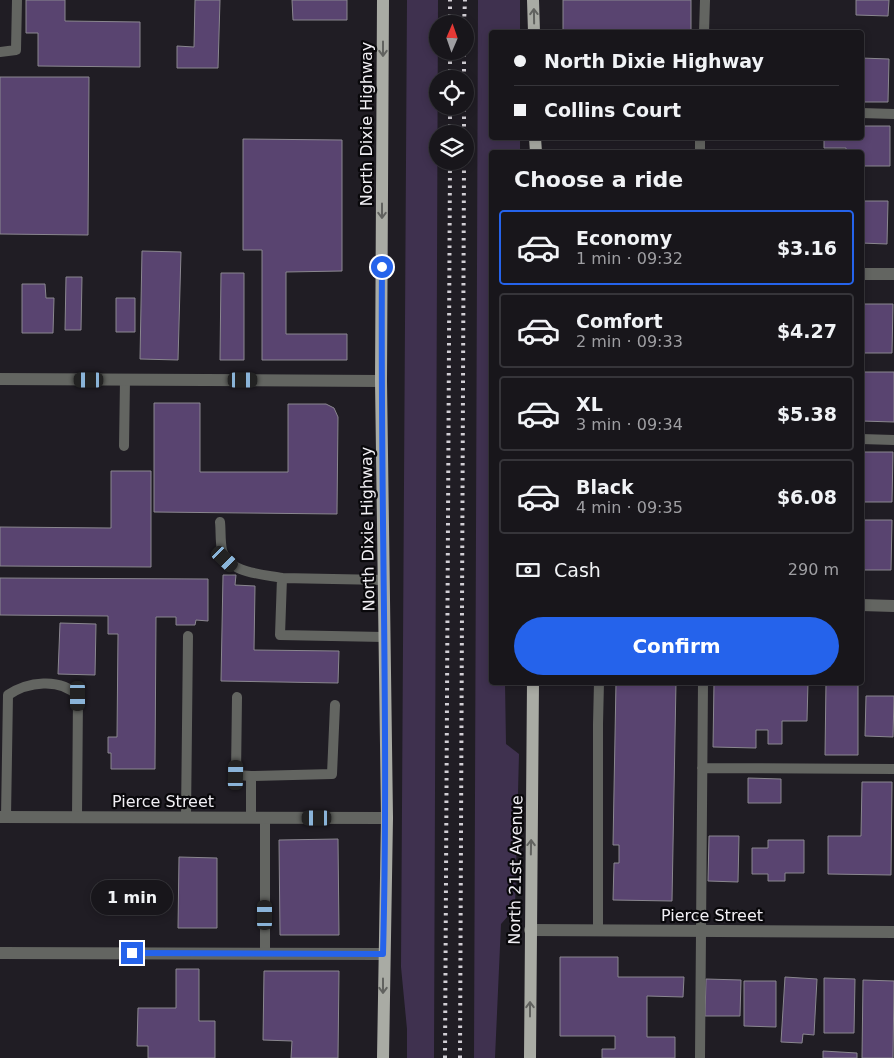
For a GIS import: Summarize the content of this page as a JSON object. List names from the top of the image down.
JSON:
{
  "streets": {
    "main road": ["North Dixie Highway", "North 21st Avenue"],
    "street": ["Pierce Street"]
  },
  "crossings": [
    ["North Dixie Highway", "Pierce Street"],
    ["Pierce Street", "North 21st Avenue"]
  ],
  "one_way": ["North Dixie Highway", "North 21st Avenue"],
  "north": "top",
  "page": {
    "banner": ["North Dixie Highway", "Collins Court"],
    "heading": "Choose a ride",
    "list": [
      {
        "name": "Economy",
        "note": "1 min · 09:32",
        "value": "$3.16"
      },
      {
        "name": "Comfort",
        "note": "2 min · 09:33",
        "value": "$4.27"
      },
      {
        "name": "XL",
        "note": "3 min · 09:34",
        "value": "$5.38"
      },
      {
        "name": "Black",
        "note": "4 min · 09:35",
        "value": "$6.08"
      }
    ],
    "pay": ["Cash", "290 m"],
    "buttons": "Confirm",
    "bubble": "1 min"
  }
}
